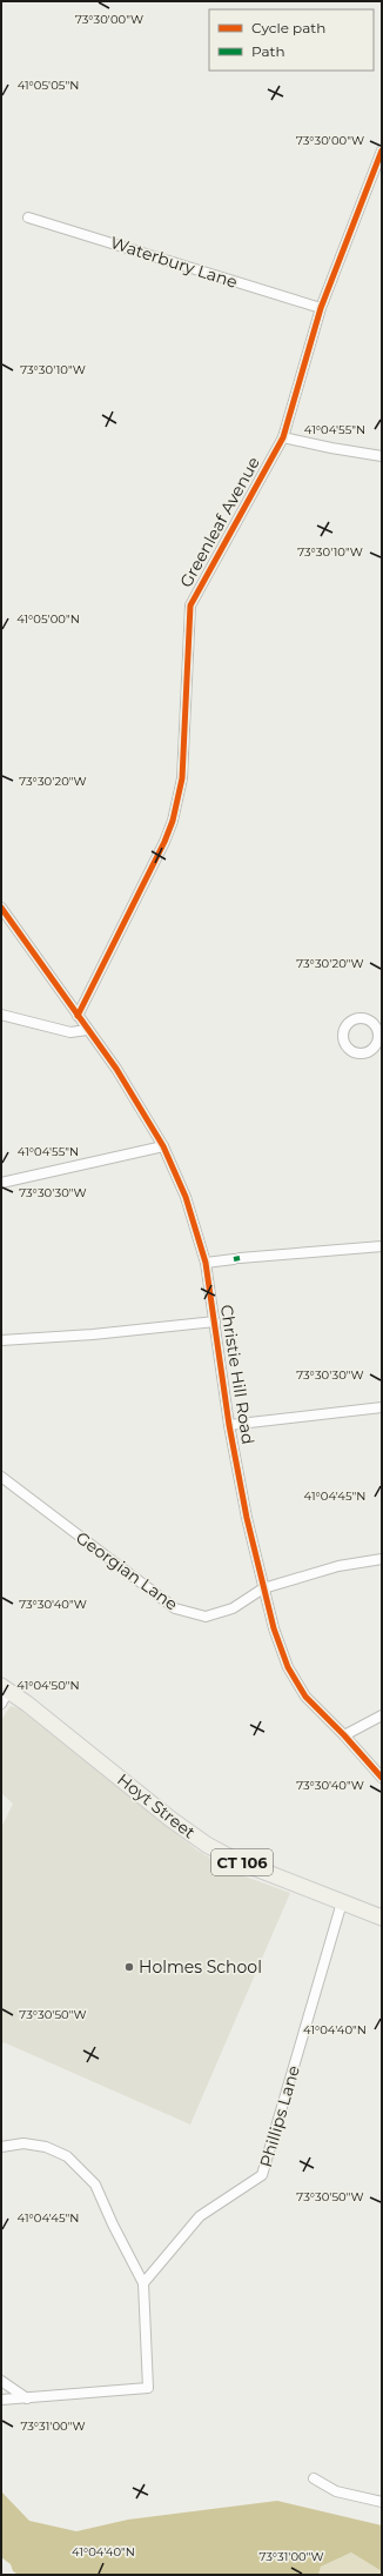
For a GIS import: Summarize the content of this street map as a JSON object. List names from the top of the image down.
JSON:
{
  "streets": {
    "main road": ["Hoyt Street", "CT 106"],
    "street": [
      "Waterbury Lane",
      "Greenleaf Avenue",
      "Christie Hill Road",
      "Georgian Lane",
      "Phillips Lane"
    ]
  },
  "crossings": [
    ["Waterbury Lane", "Greenleaf Avenue"],
    ["Greenleaf Avenue", "Christie Hill Road"],
    ["Christie Hill Road", "Georgian Lane"],
    ["Hoyt Street", "Phillips Lane"]
  ],
  "places": ["Holmes School"],
  "legend": ["Cycle path", "Path"],
  "coordinates": [
    "73°30'00\"W",
    "41°05'05\"N",
    "73°30'10\"W",
    "41°04'55\"N",
    "41°05'00\"N",
    "73°30'20\"W",
    "73°30'30\"W",
    "41°04'45\"N",
    "73°30'40\"W",
    "41°04'50\"N",
    "73°30'50\"W",
    "41°04'40\"N",
    "73°31'00\"W"
  ]
}
